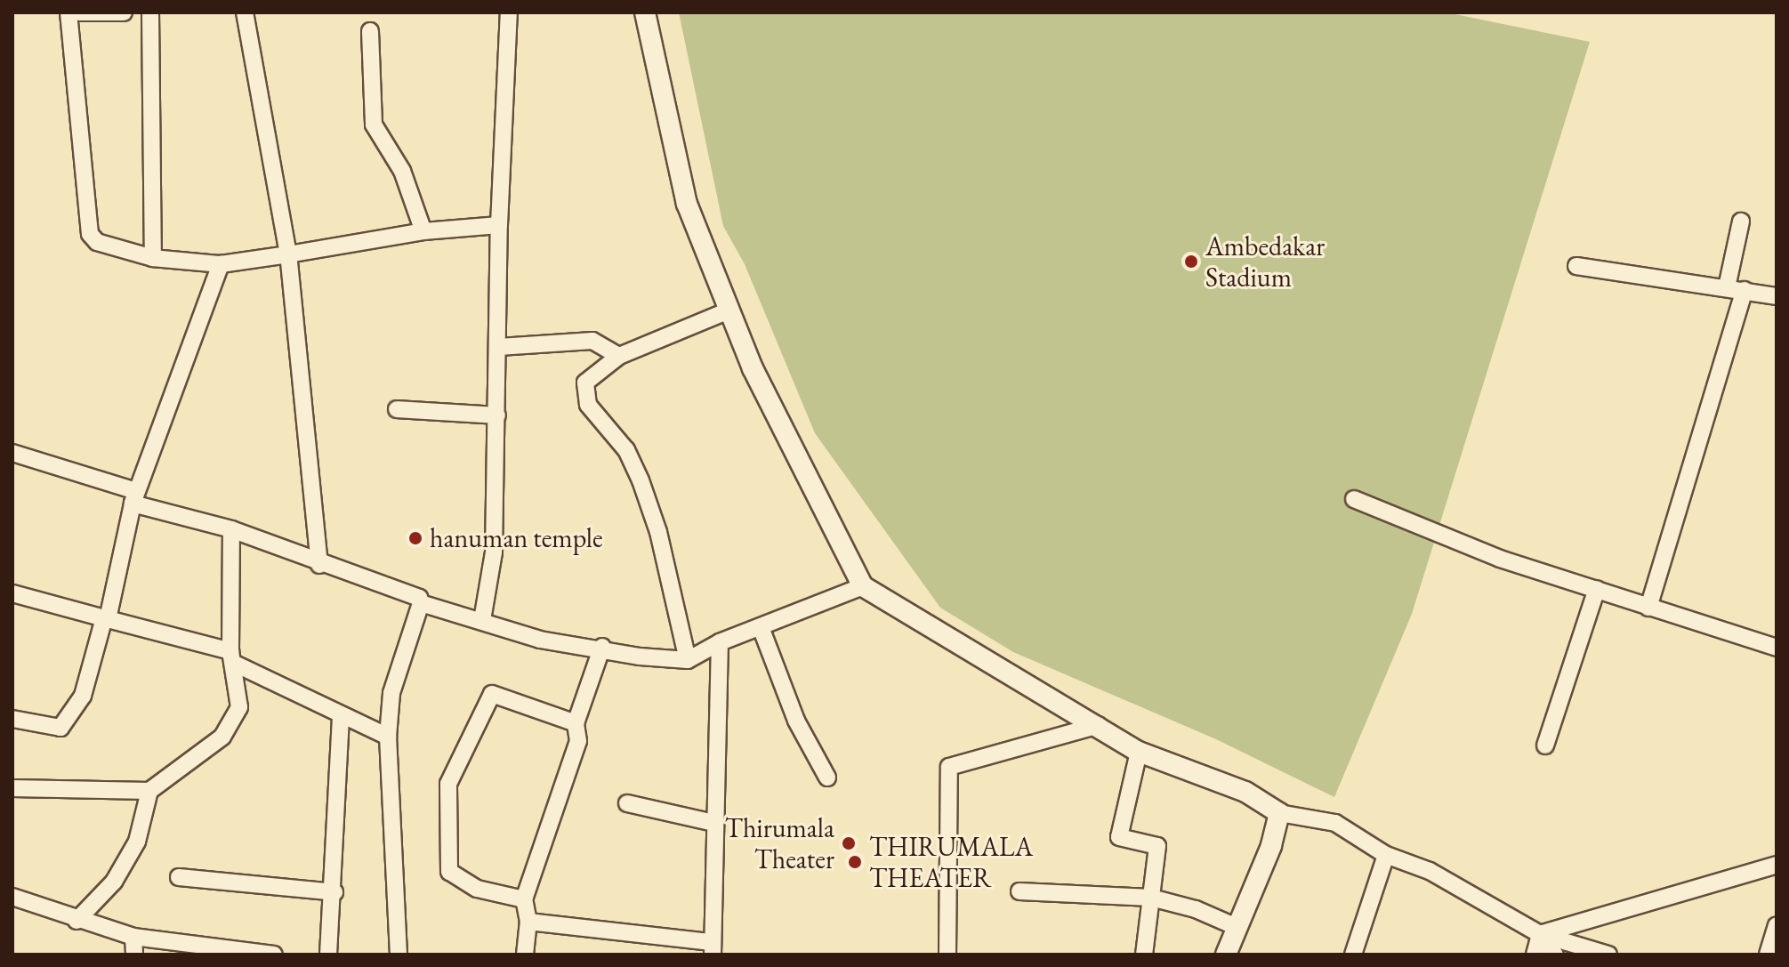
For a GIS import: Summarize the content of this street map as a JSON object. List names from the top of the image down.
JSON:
{
  "places": [
    "Ambedakar Stadium",
    "hanuman temple",
    "Thirumala Theater",
    "THIRUMALA THEATER"
  ]
}
